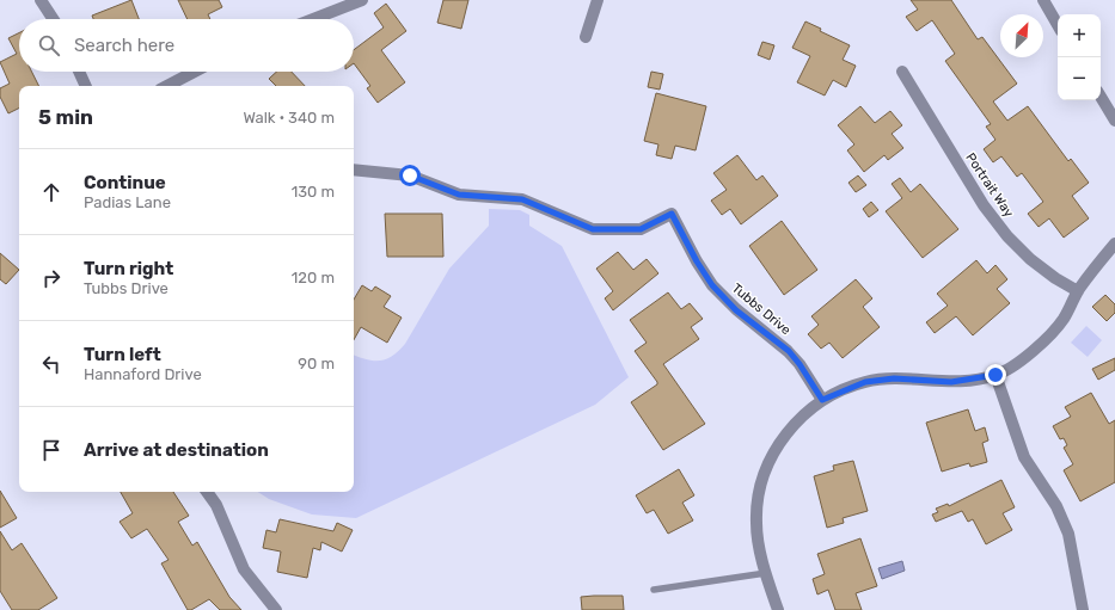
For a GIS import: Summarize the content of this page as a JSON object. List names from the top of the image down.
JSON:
{
  "streets": {
    "street": ["Portrait Way", "Tubbs Drive"]
  },
  "north": "top right",
  "page": {
    "map_buttons": ["+", "−"],
    "search": "Search here",
    "heading": ["5 min", "Walk · 340 m"],
    "list": [
      ["Continue", "Padias Lane", "130 m"],
      ["Turn right", "Tubbs Drive", "120 m"],
      ["Turn left", "Hannaford Drive", "90 m"],
      "Arrive at destination"
    ]
  }
}
